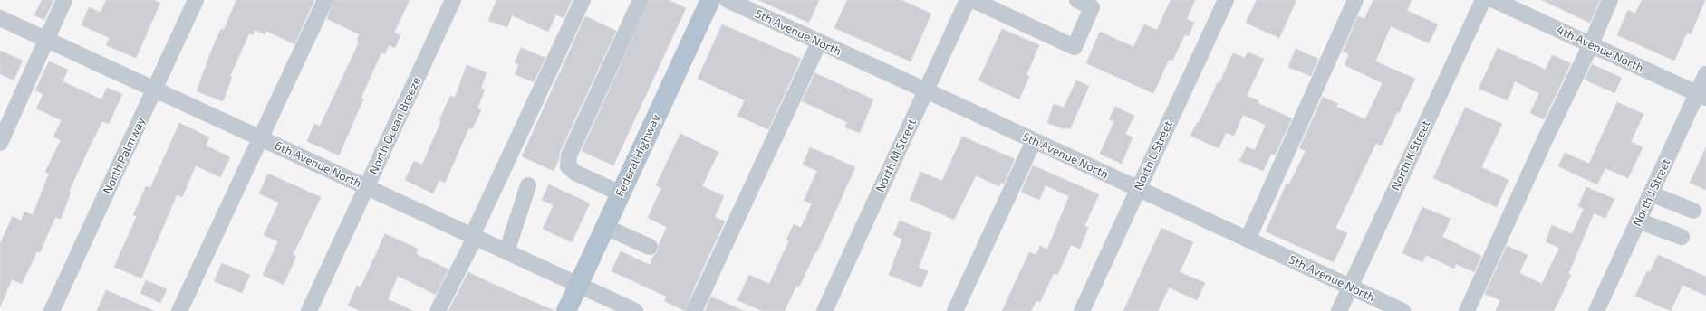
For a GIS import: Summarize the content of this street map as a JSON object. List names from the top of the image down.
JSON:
{
  "streets": {
    "main road": ["Federal Highway"],
    "street": [
      "5th Avenue North",
      "4th Avenue North",
      "North Ocean Breeze",
      "North Palmway",
      "North M Street",
      "North L Street",
      "North K Street",
      "6th Avenue North",
      "North J Street"
    ]
  },
  "crossings": [
    ["5th Avenue North", "North M Street"],
    ["5th Avenue North", "North L Street"],
    ["5th Avenue North", "North K Street"],
    ["4th Avenue North", "North J Street"],
    ["North Ocean Breeze", "6th Avenue North"],
    ["North Palmway", "6th Avenue North"],
    ["Federal Highway", "6th Avenue North"]
  ]
}
